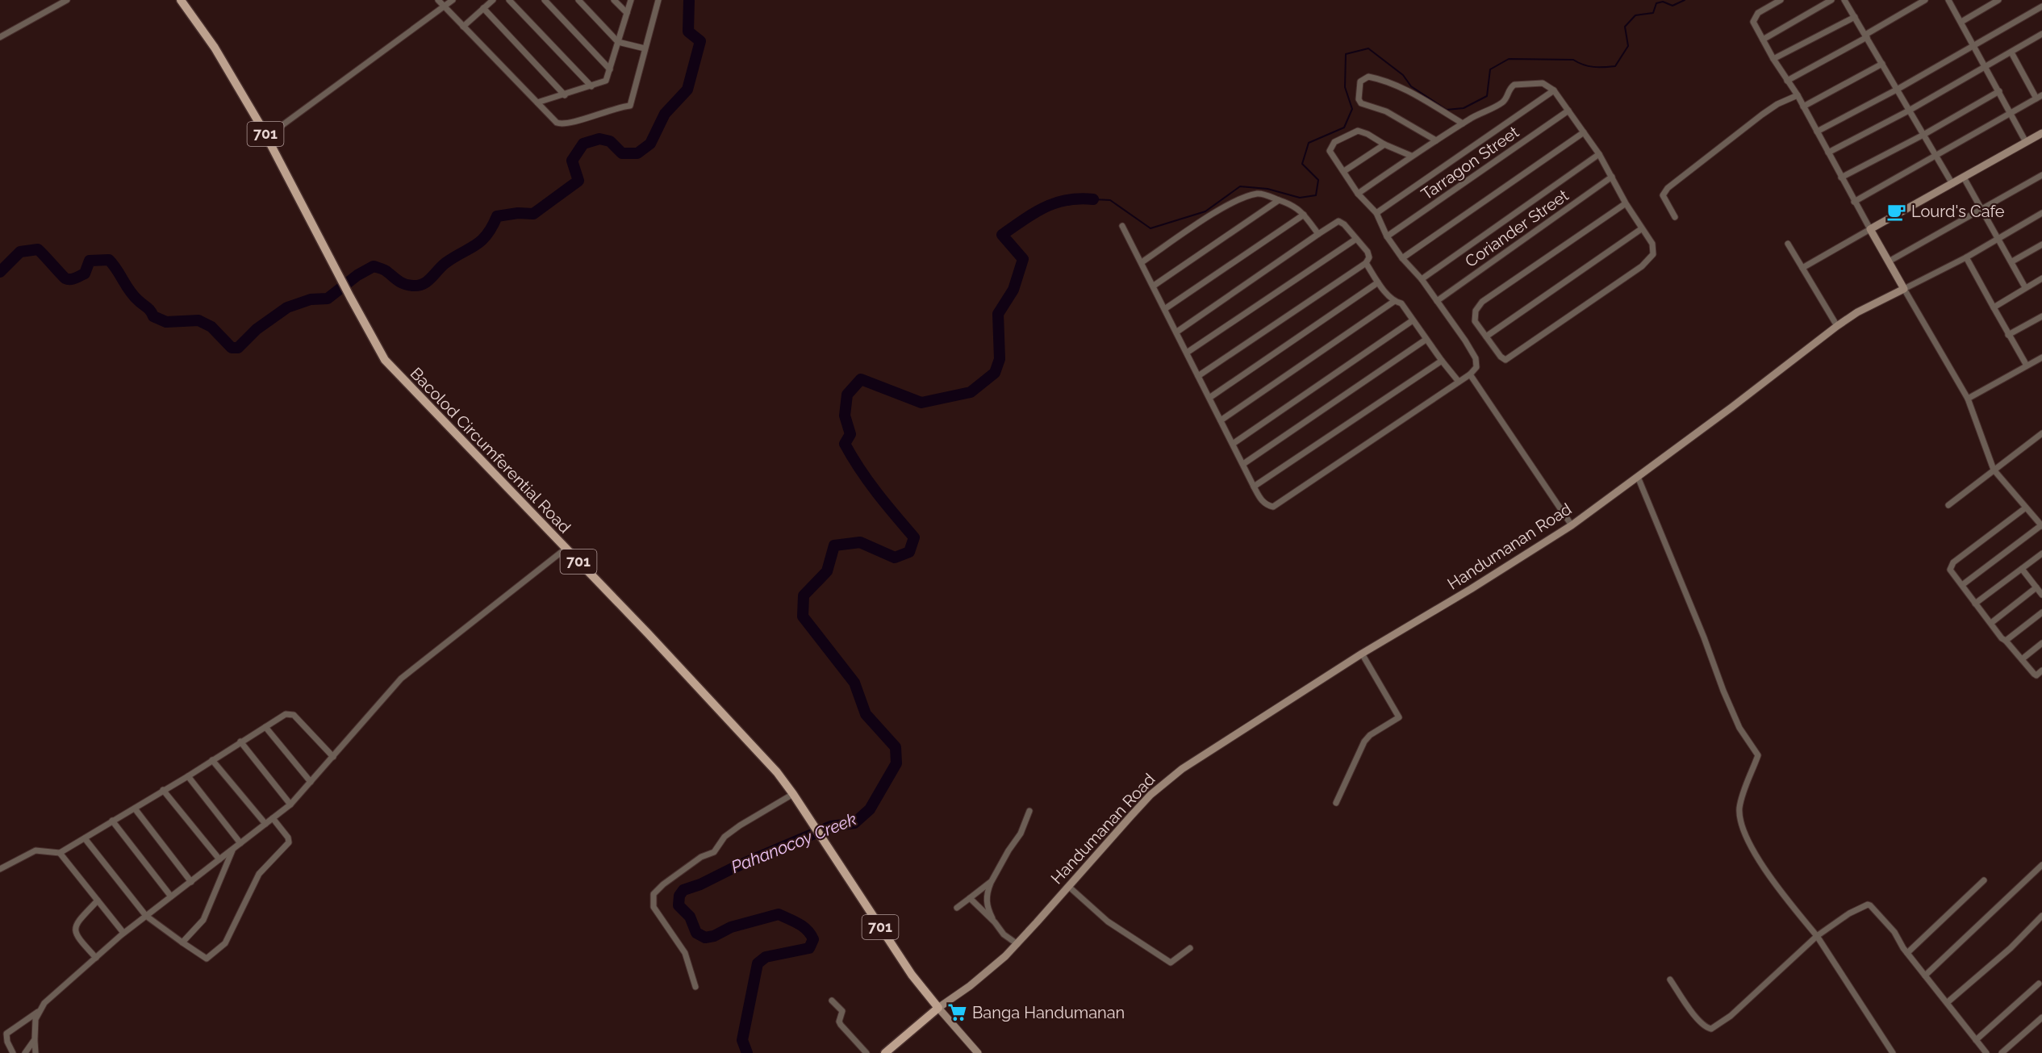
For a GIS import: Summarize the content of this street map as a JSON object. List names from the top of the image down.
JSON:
{
  "streets": {
    "main road": ["701", "Bacolod Circumferential Road"],
    "street": ["Tarragon Street", "Coriander Street", "Handumanan Road"]
  },
  "crossings": [
    ["Bacolod Circumferential Road", "Handumanan Road"]
  ],
  "water": ["Pahanocoy Creek"],
  "places": {
    "cafe": ["Lourd's Cafe"],
    "supermarket": ["Banga Handumanan"]
  }
}
